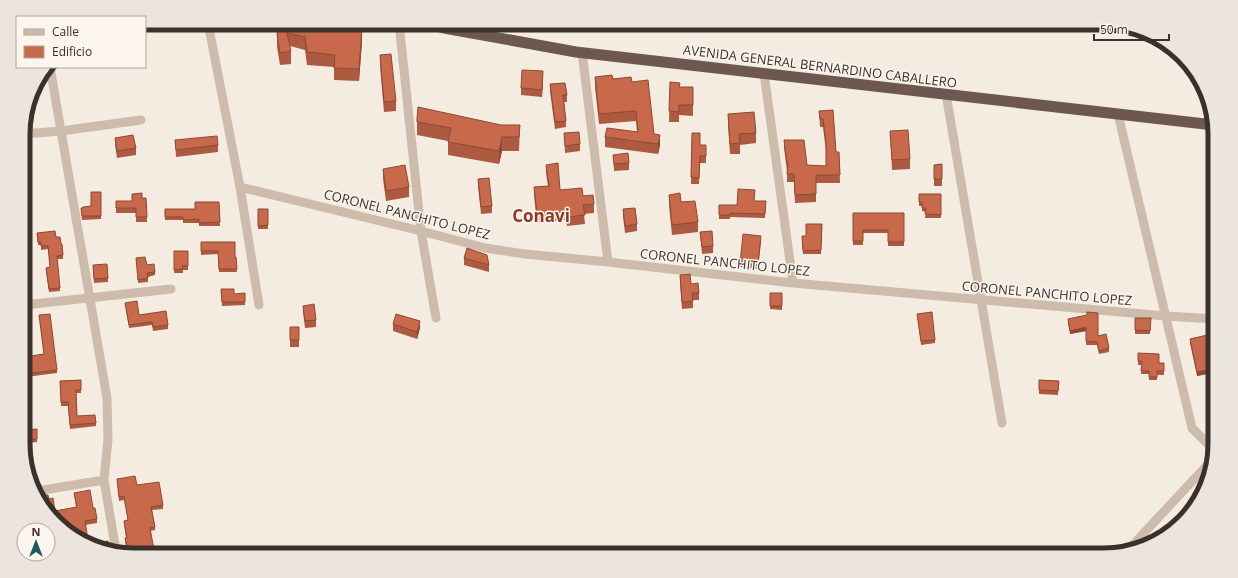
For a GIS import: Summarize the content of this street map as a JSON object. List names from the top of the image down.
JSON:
{
  "streets": {
    "highway": ["AVENIDA GENERAL BERNARDINO CABALLERO"],
    "street": ["CORONEL PANCHITO LOPEZ"]
  },
  "districts": ["Conavi"],
  "legend": ["Calle", "Edificio"],
  "scale_bar": "50 m",
  "north": "top"
}
